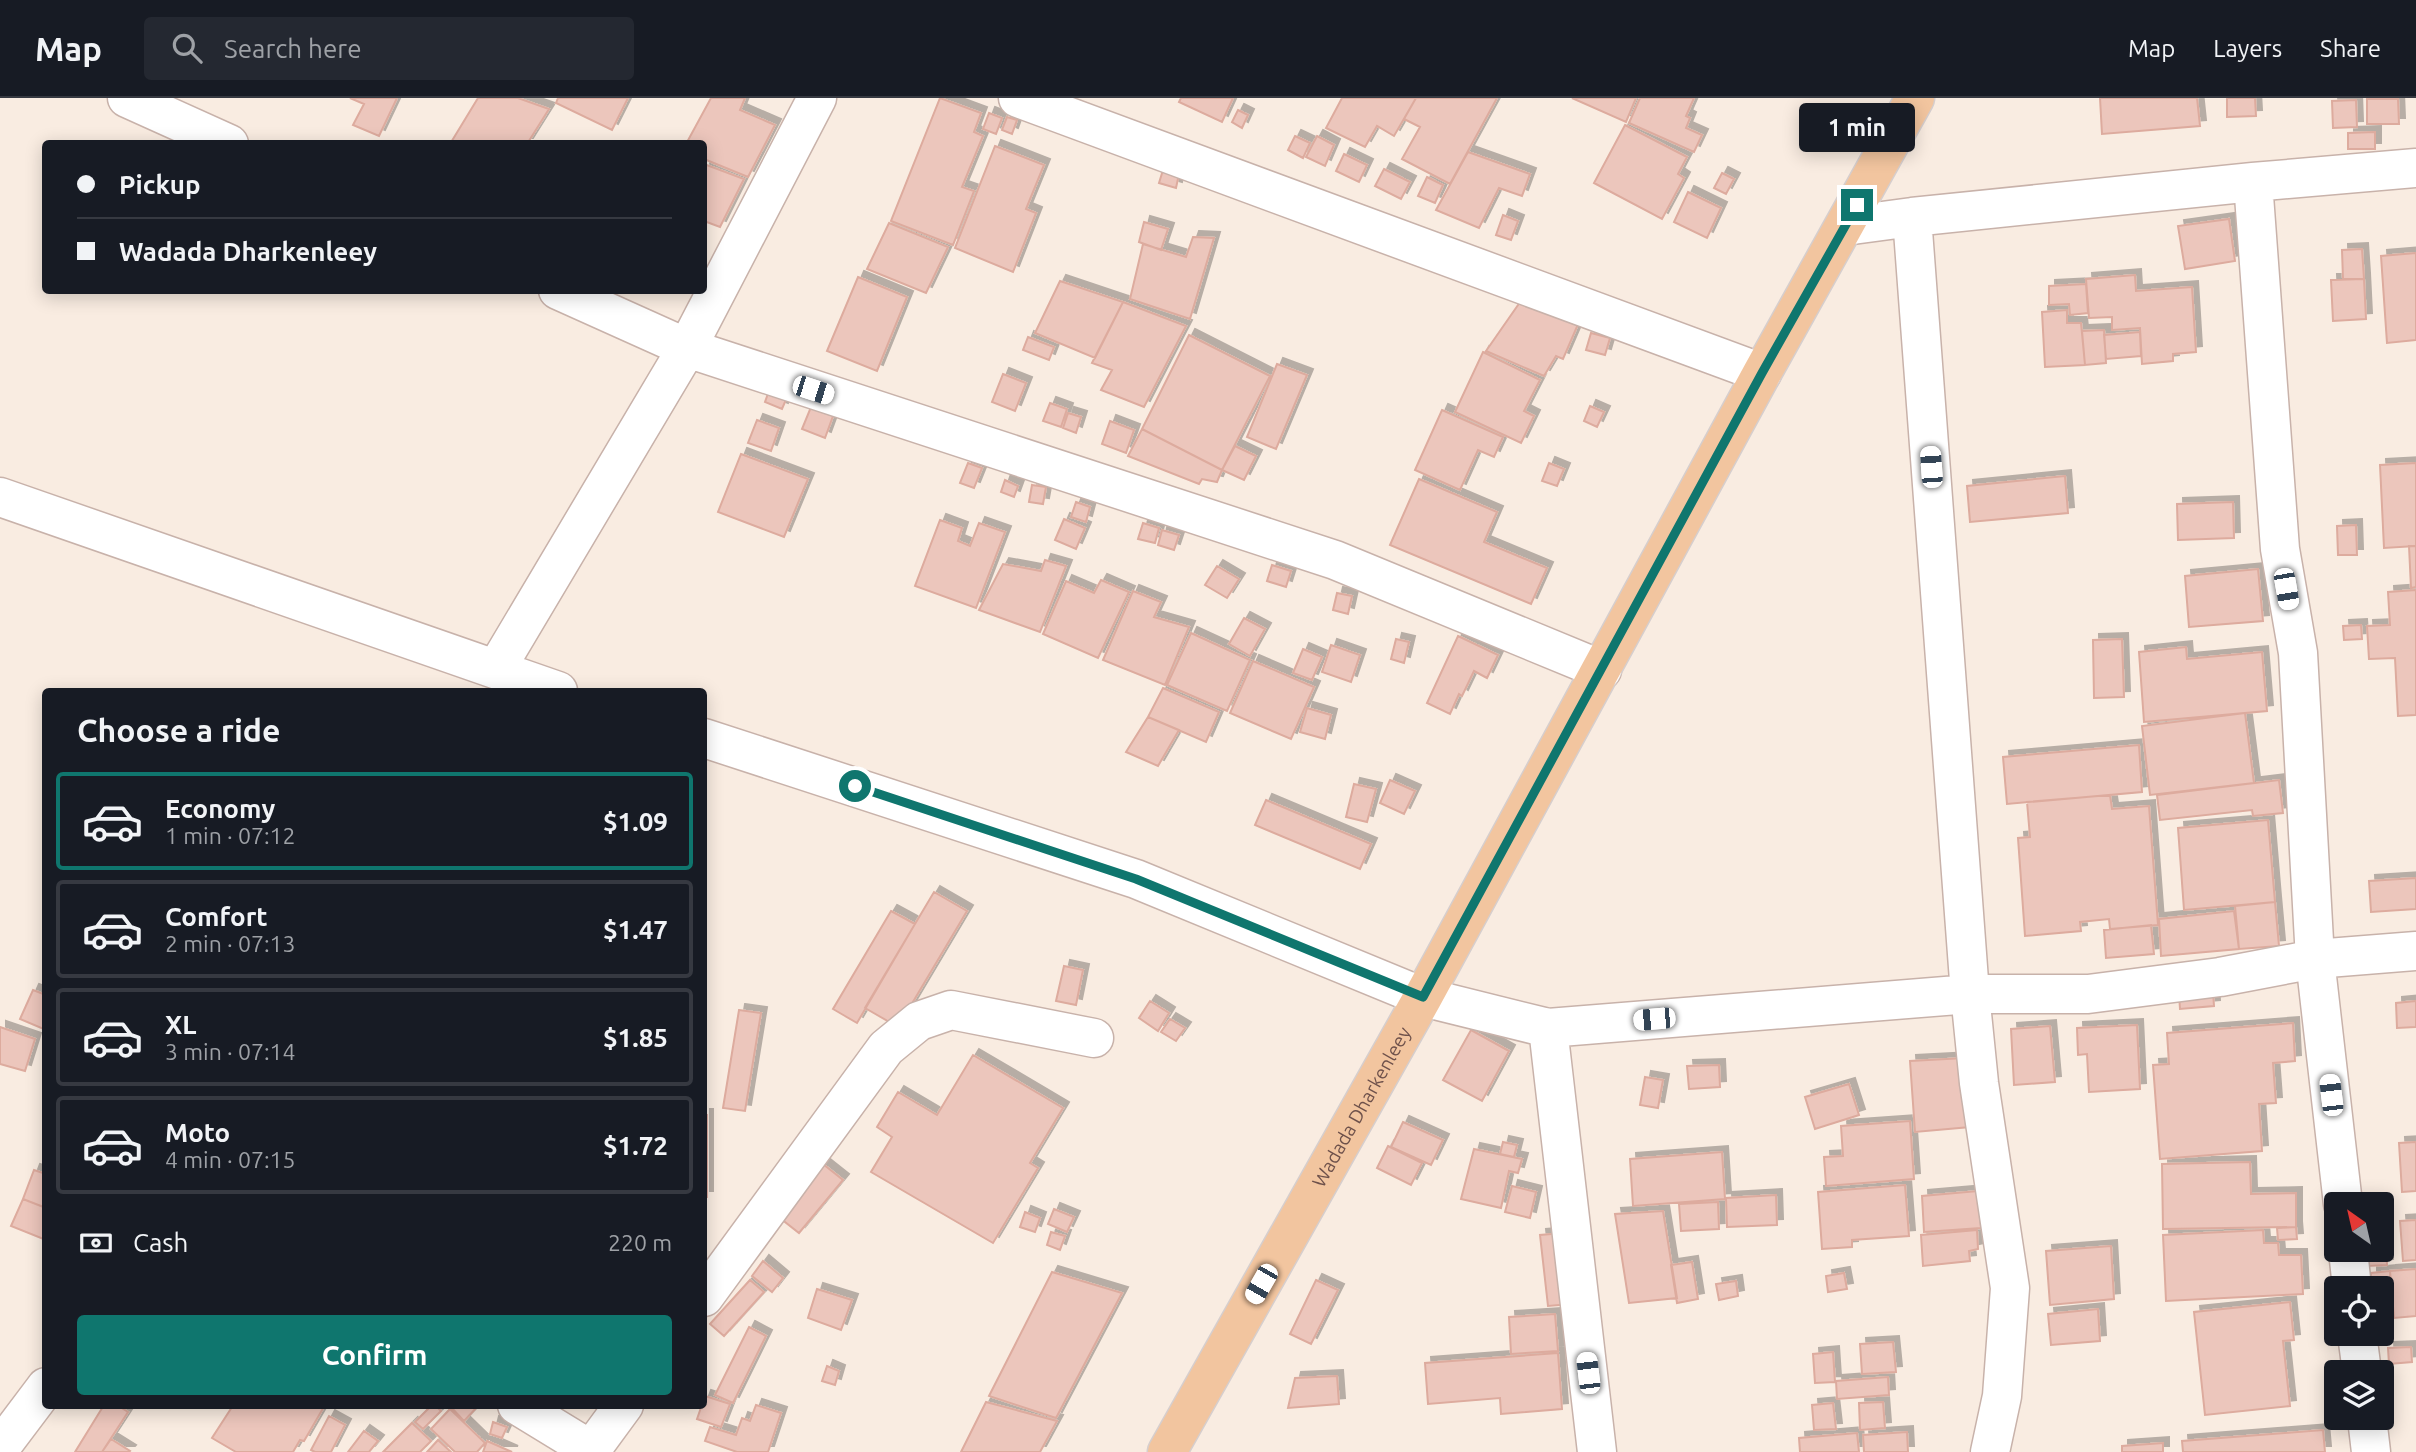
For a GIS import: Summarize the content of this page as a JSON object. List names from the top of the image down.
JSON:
{
  "streets": {
    "main road": ["Wadada Dharkenleey"]
  },
  "north": "top left",
  "page": {
    "header": "Map",
    "search": "Search here",
    "nav": ["Map", "Layers", "Share"],
    "bubble": "1 min",
    "banner": ["Pickup", "Wadada Dharkenleey"],
    "heading": "Choose a ride",
    "list": [
      {
        "name": "Economy",
        "note": "1 min · 07:12",
        "value": "$1.09"
      },
      {
        "name": "Comfort",
        "note": "2 min · 07:13",
        "value": "$1.47"
      },
      {
        "name": "XL",
        "note": "3 min · 07:14",
        "value": "$1.85"
      },
      {
        "name": "Moto",
        "note": "4 min · 07:15",
        "value": "$1.72"
      }
    ],
    "pay": ["Cash", "220 m"],
    "buttons": "Confirm"
  }
}
